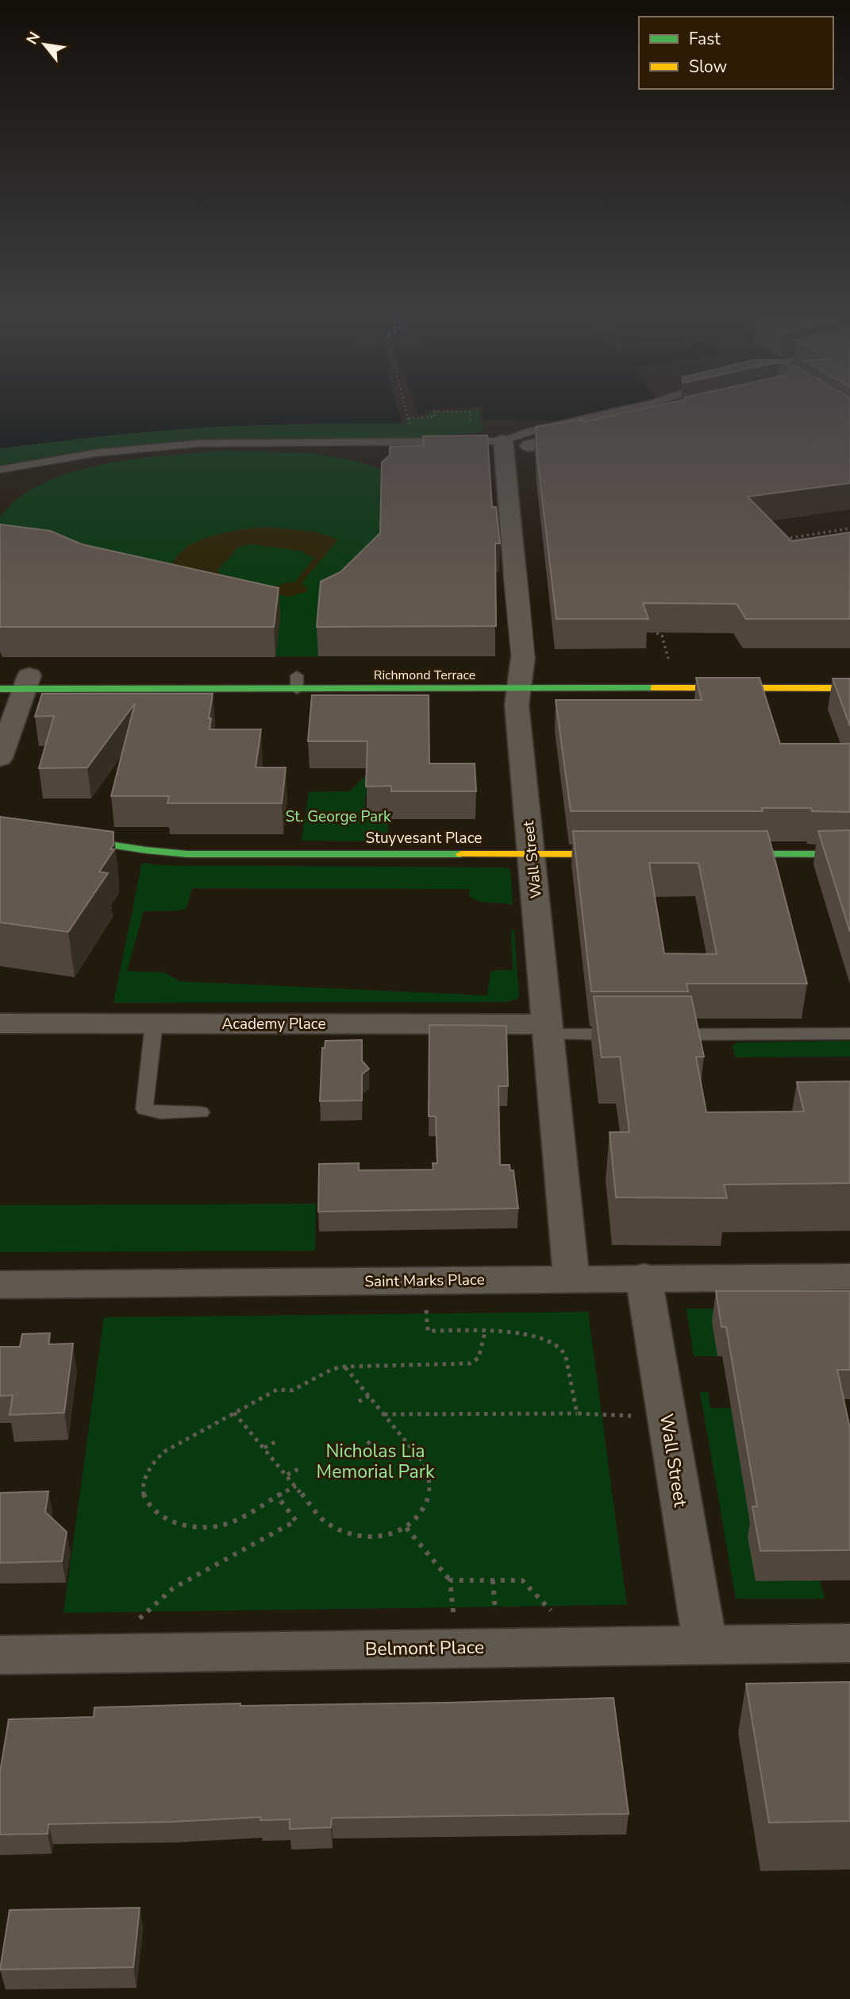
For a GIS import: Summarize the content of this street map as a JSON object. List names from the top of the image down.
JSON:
{
  "streets": {
    "main road": ["Richmond Terrace", "Stuyvesant Place"],
    "street": [
      "Wall Street",
      "Academy Place",
      "Saint Marks Place",
      "Belmont Place"
    ]
  },
  "crossings": [
    ["Richmond Terrace", "Wall Street"],
    ["Stuyvesant Place", "Wall Street"],
    ["Wall Street", "Academy Place"],
    ["Wall Street", "Saint Marks Place"],
    ["Wall Street", "Belmont Place"]
  ],
  "parks": ["St. George Park", "Nicholas Lia Memorial Park"],
  "legend": ["Fast", "Slow"],
  "north": "top left"
}
